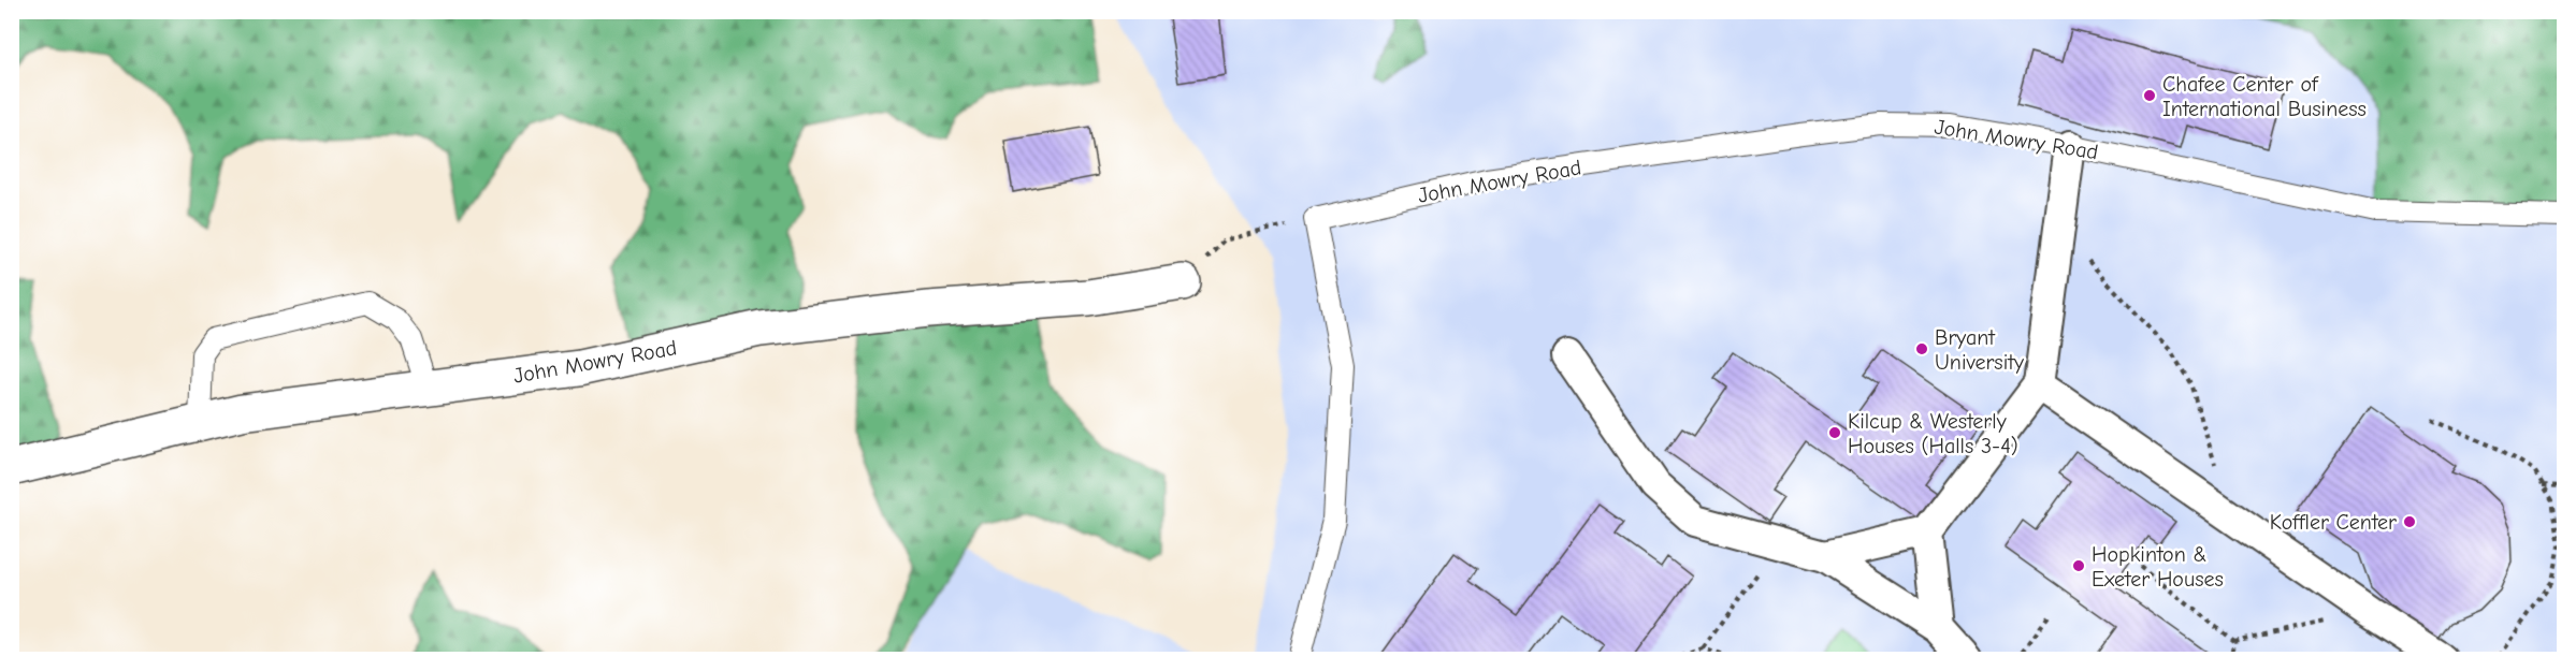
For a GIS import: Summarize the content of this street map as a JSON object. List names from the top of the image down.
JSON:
{
  "streets": {
    "street": ["John Mowry Road"]
  },
  "places": [
    "Chafee Center of International Business",
    "Bryant University",
    "Kilcup & Westerly Houses (Halls 3-4)",
    "Koffler Center",
    "Hopkinton & Exeter Houses"
  ]
}
